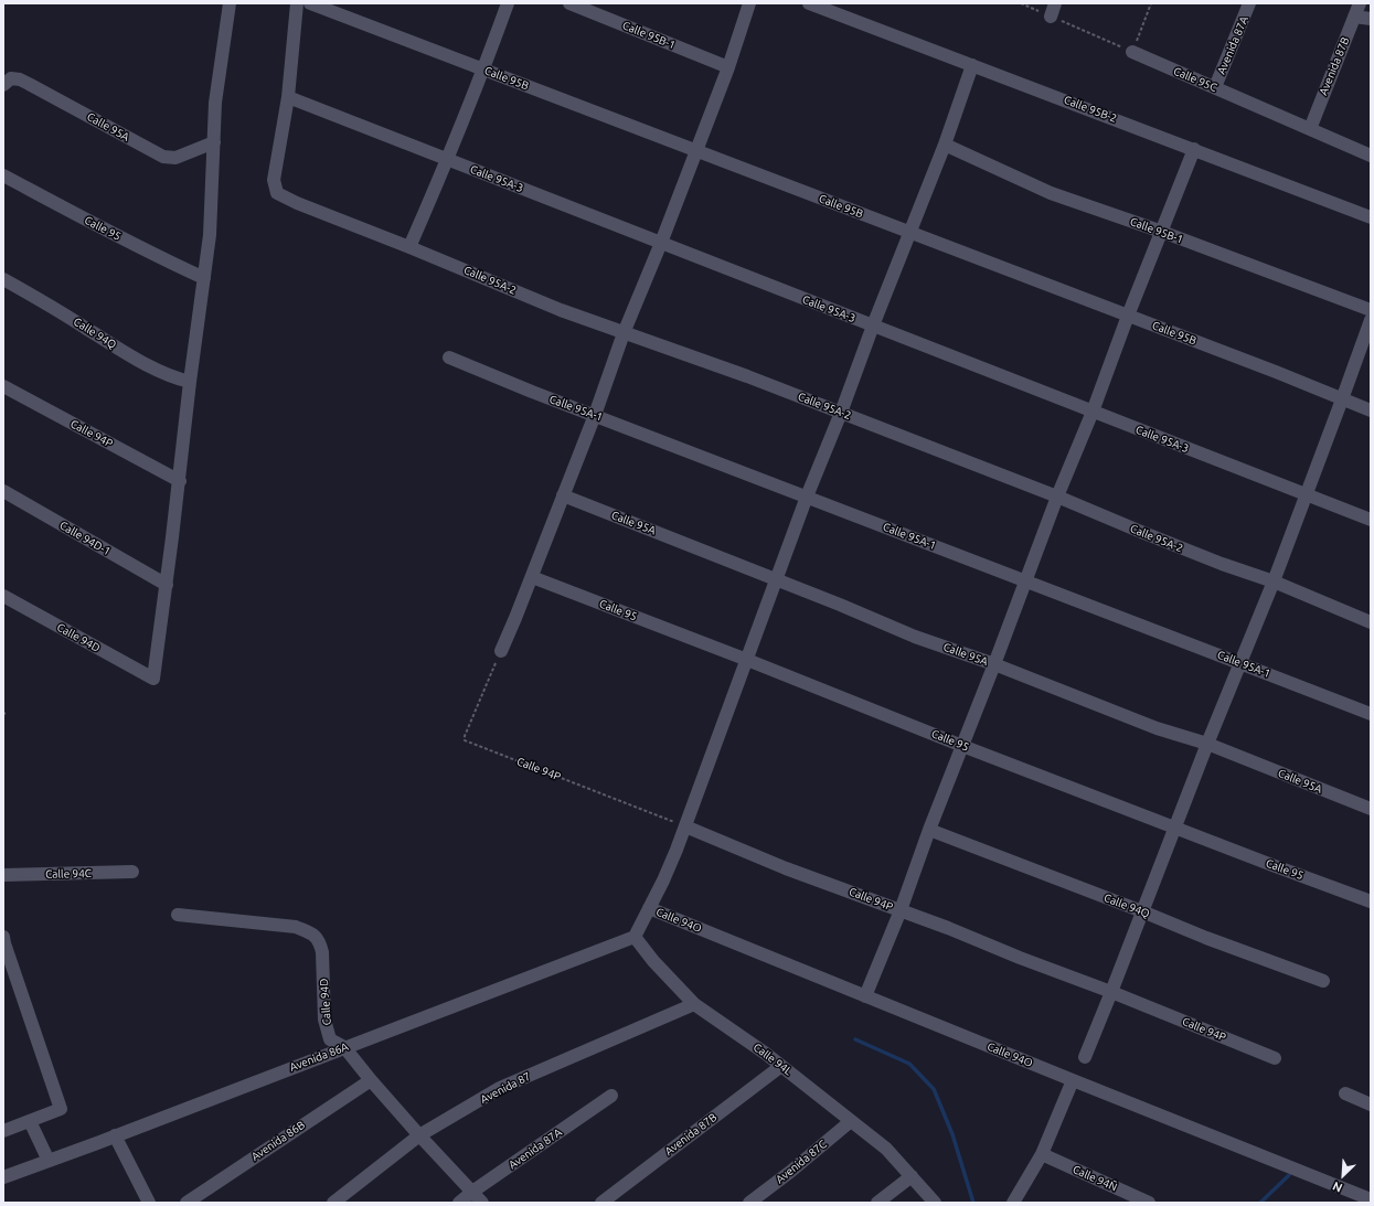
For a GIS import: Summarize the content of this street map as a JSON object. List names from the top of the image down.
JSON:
{
  "streets": {
    "street": [
      "Calle 95B-1",
      "Avenida 87A",
      "Avenida 87B",
      "Calle 95B",
      "Calle 95C",
      "Calle 95B-2",
      "Calle 95A",
      "Calle 95A-3",
      "Calle 95",
      "Calle 95A-2",
      "Calle 94Q",
      "Calle 95A-1",
      "Calle 94P",
      "Calle 94D-1",
      "Calle 94D",
      "Calle 94C",
      "Calle 94O",
      "Avenida 86A",
      "Calle 94L",
      "Avenida 87",
      "Avenida 86B",
      "Avenida 87C",
      "Calle 94Ñ"
    ]
  },
  "crossings": [
    ["Avenida 87A", "Calle 95C"],
    ["Avenida 87A", "Calle 94D"],
    ["Avenida 87B", "Calle 95C"],
    ["Avenida 87B", "Calle 94L"],
    ["Calle 95A-3", "Calle 95A-2"],
    ["Calle 94D-1", "Calle 94D"],
    ["Calle 94D", "Avenida 86A"],
    ["Calle 94D", "Avenida 87"],
    ["Calle 94D", "Avenida 86B"],
    ["Avenida 86A", "Calle 94L"],
    ["Calle 94L", "Avenida 87"],
    ["Calle 94L", "Avenida 87C"]
  ],
  "north": "bottom left"
}
